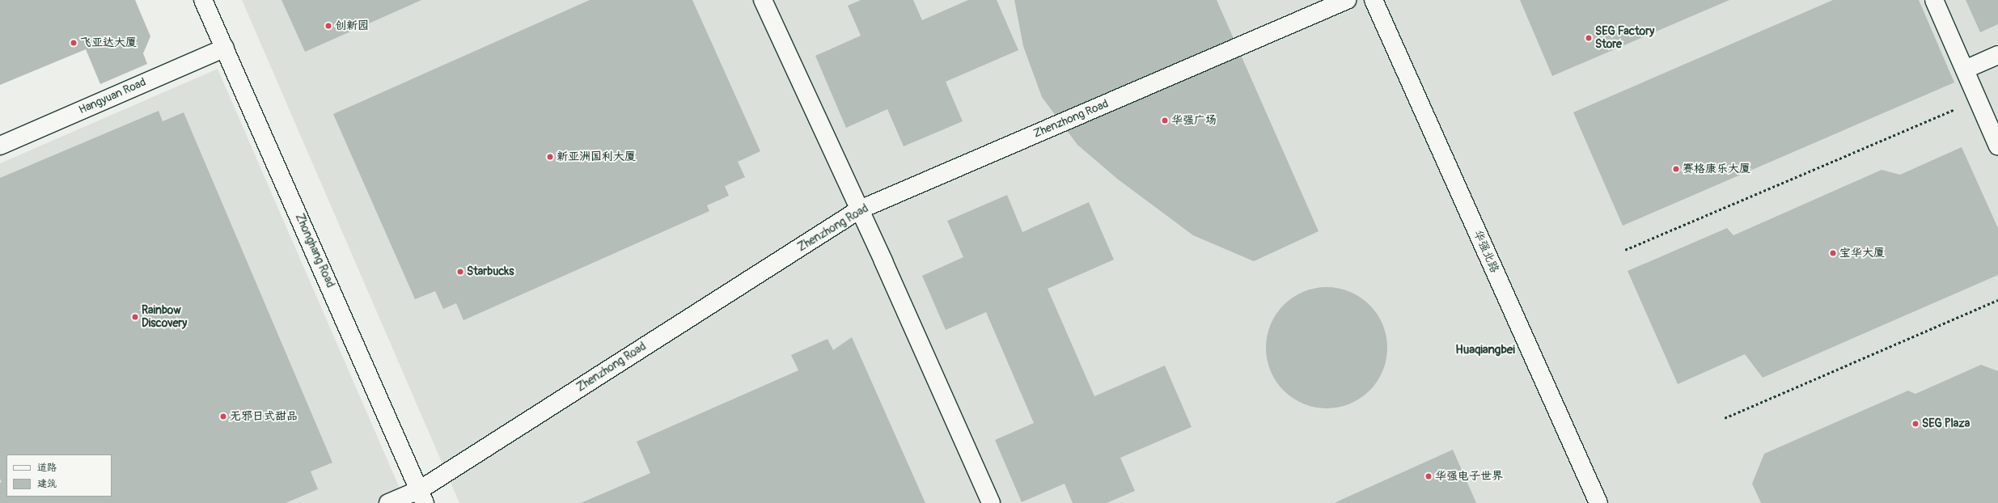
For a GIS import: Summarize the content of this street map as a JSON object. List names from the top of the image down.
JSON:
{
  "streets": {
    "street": [
      "Hangyuan Road",
      "Zhenzhong Road",
      "Zhonghang Road",
      "华强北路"
    ]
  },
  "crossings": [
    ["Hangyuan Road", "Zhonghang Road"],
    ["Zhenzhong Road", "Zhonghang Road"]
  ],
  "districts": ["Huaqiangbei"],
  "places": [
    "创新园",
    "SEG Factory Store",
    "飞亚达大厦",
    "华强广场",
    "新亚洲国利大厦",
    "赛格康乐大厦",
    "宝华大厦",
    "Starbucks",
    "Rainbow Discovery",
    "无邪日式甜品",
    "SEG Plaza",
    "华强电子世界"
  ],
  "legend": ["道路", "建筑"]
}
